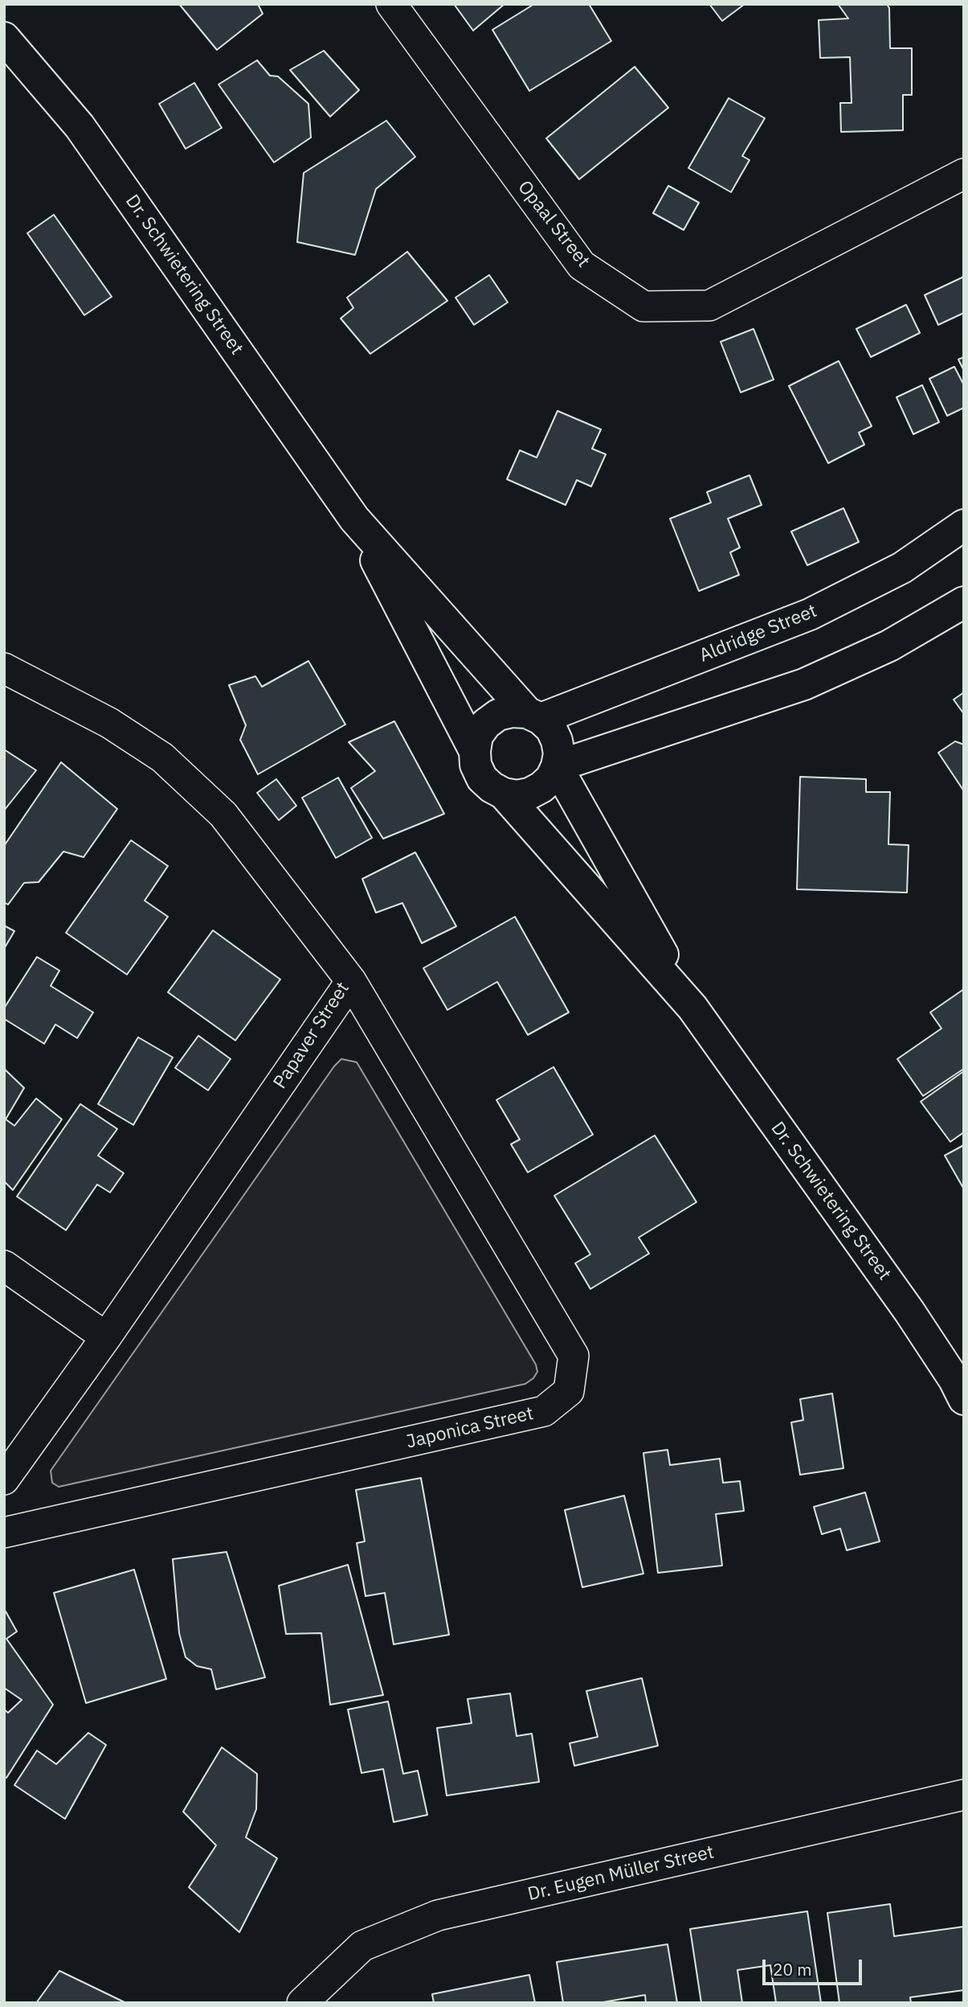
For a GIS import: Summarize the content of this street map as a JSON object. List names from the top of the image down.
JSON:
{
  "streets": {
    "street": [
      "Opaal Street",
      "Dr. Schwietering Street",
      "Aldridge Street",
      "Papaver Street",
      "Japonica Street",
      "Dr. Eugen Müller Street"
    ]
  },
  "crossings": [
    ["Dr. Schwietering Street", "Aldridge Street"],
    ["Papaver Street", "Japonica Street"]
  ],
  "scale_bar": "20 m"
}
